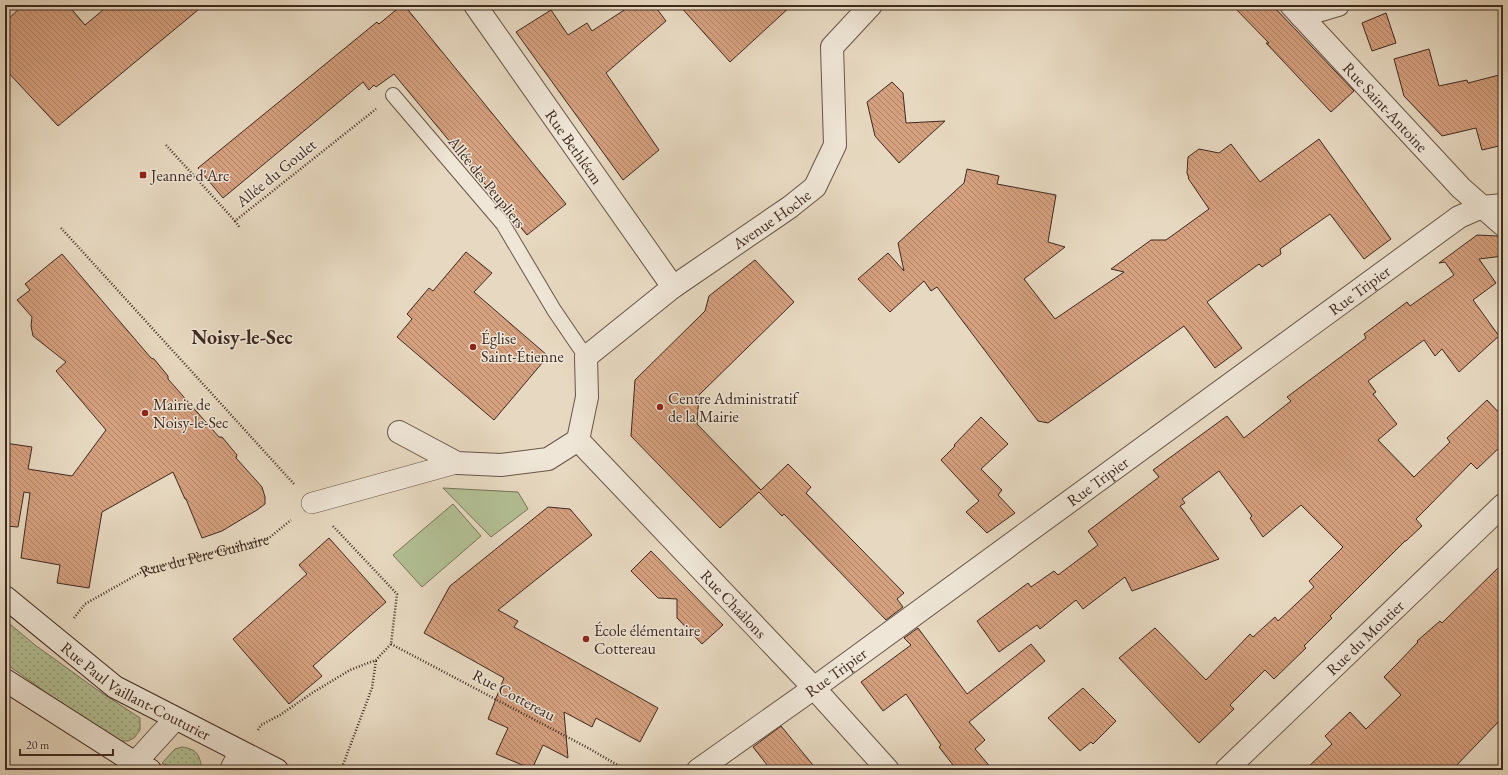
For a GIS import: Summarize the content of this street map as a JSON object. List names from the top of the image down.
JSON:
{
  "streets": {
    "street": [
      "Rue Saint-Antoine",
      "Rue Bethléem",
      "Avenue Hoche",
      "Rue Tripier",
      "Rue Chaâlons",
      "Rue du Moutier",
      "Rue Paul Vaillant-Couturier"
    ],
    "lane": ["Allée des Peupliers"],
    "path": ["Allée du Goulet", "Rue du Père Guihaire", "Rue Cottereau"]
  },
  "crossings": [
    ["Rue Saint-Antoine", "Rue Tripier"],
    ["Rue Bethléem", "Avenue Hoche"],
    ["Allée du Goulet", "Allée des Peupliers"],
    ["Allée des Peupliers", "Avenue Hoche"],
    ["Rue Tripier", "Rue Chaâlons"],
    ["Rue du Père Guihaire", "Rue Paul Vaillant-Couturier"]
  ],
  "districts": ["Noisy-le-Sec"],
  "places": {
    "transit": ["Jeanne d'Arc"],
    "other": [
      "Église Saint-Étienne",
      "Centre Administratif de la Mairie",
      "Mairie de Noisy-le-Sec",
      "École élémentaire Cottereau"
    ]
  },
  "scale_bar": "20 m"
}
